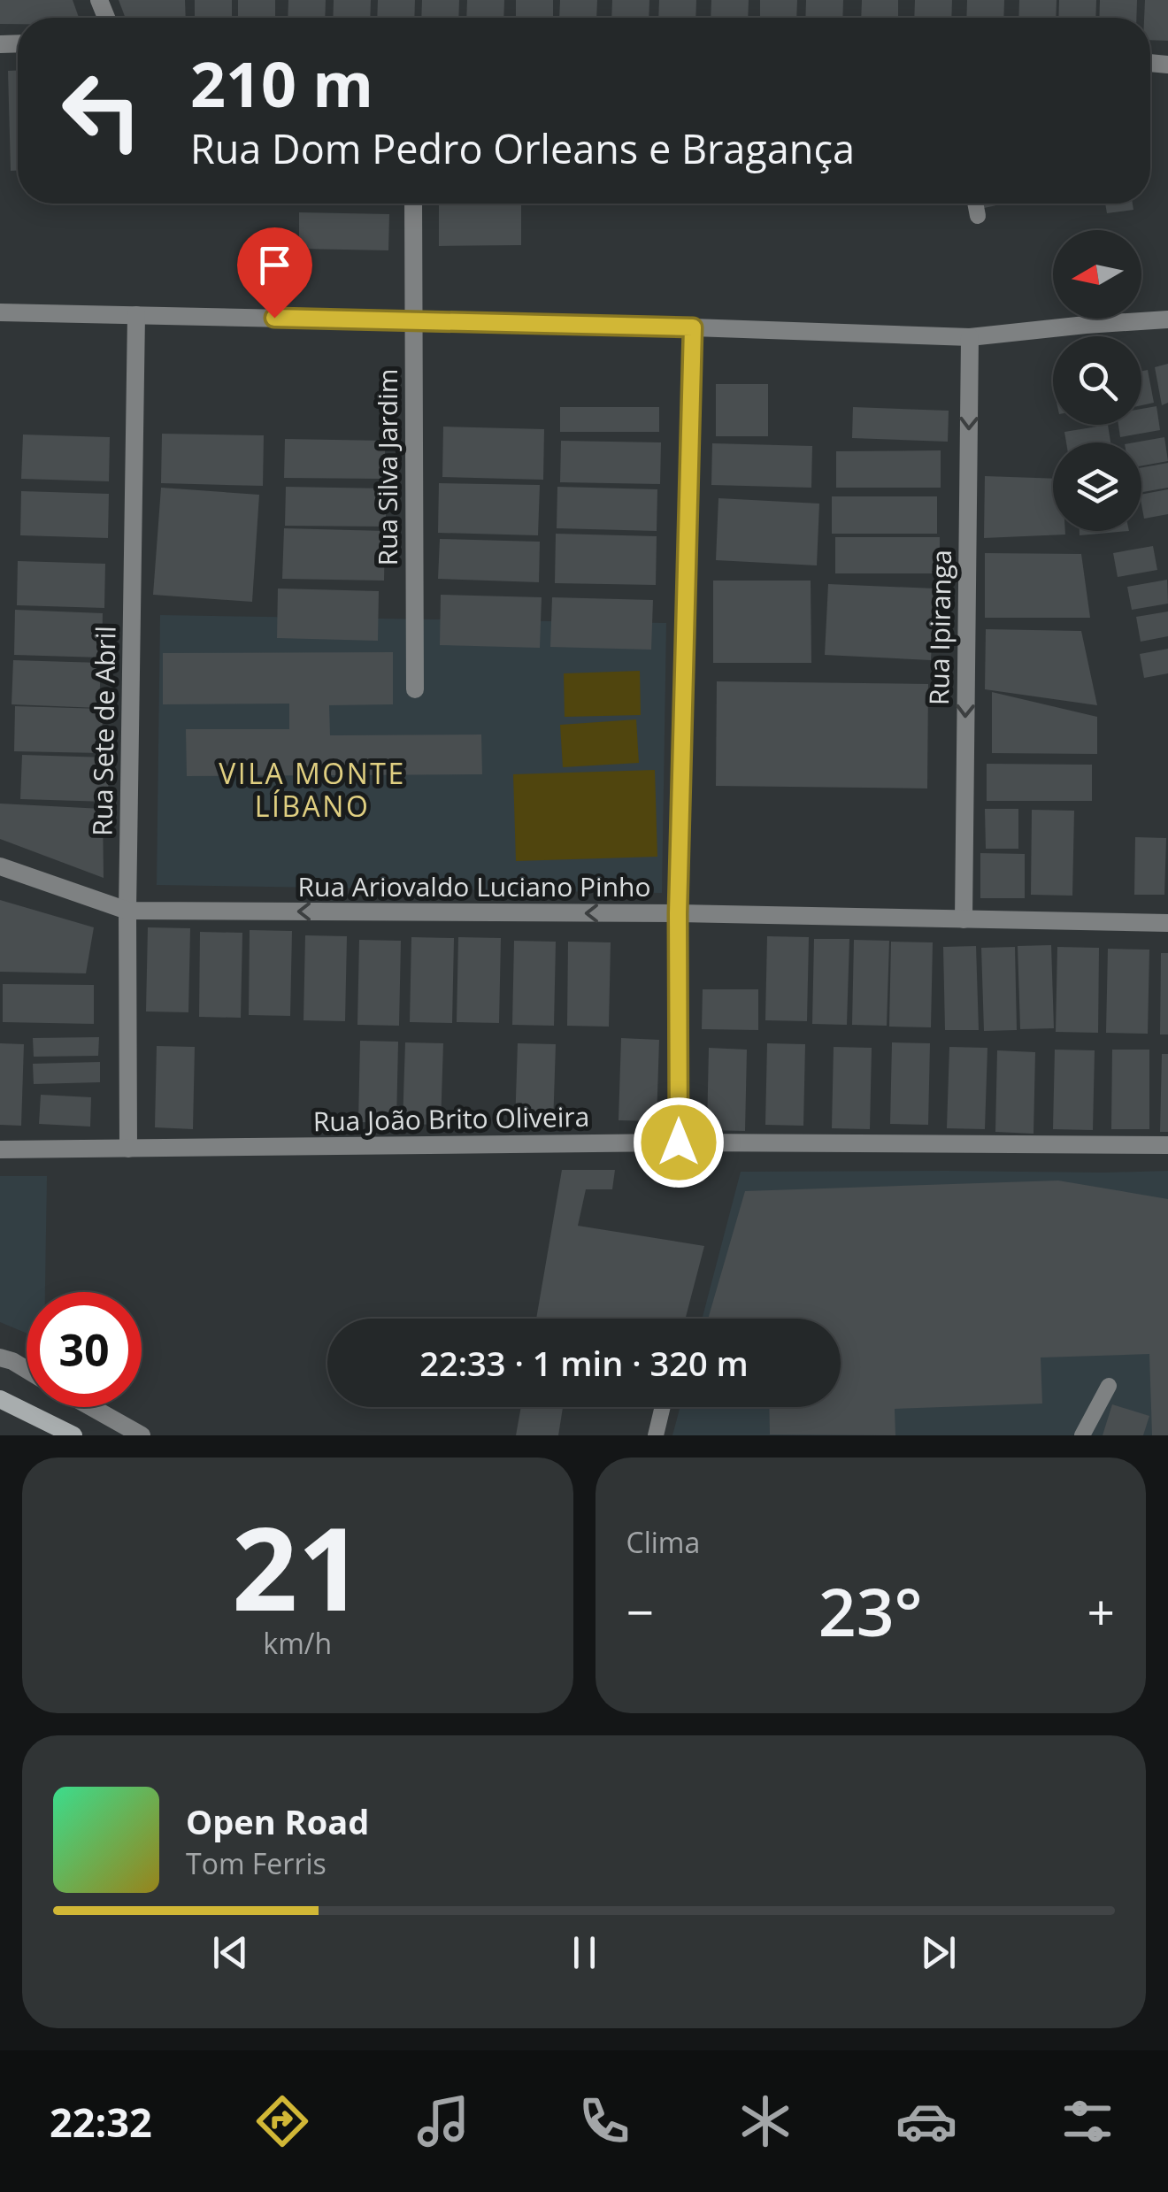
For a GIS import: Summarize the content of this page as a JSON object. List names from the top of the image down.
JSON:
{
  "streets": {
    "street": [
      "Rua Silva Jardim",
      "Rua Ipiranga",
      "Rua Sete de Abril",
      "Rua Ariovaldo Luciano Pinho",
      "Rua João Brito Oliveira"
    ]
  },
  "crossings": [
    ["Rua Ipiranga", "Rua Ariovaldo Luciano Pinho"],
    ["Rua Sete de Abril", "Rua Ariovaldo Luciano Pinho"],
    ["Rua Sete de Abril", "Rua João Brito Oliveira"]
  ],
  "one_way": ["Rua Ipiranga", "Rua Ariovaldo Luciano Pinho"],
  "districts": ["VILA MONTE LÍBANO"],
  "north": "left",
  "page": {
    "turn": ["210 m", "Rua Dom Pedro Orleans e Bragança"],
    "limit": "30",
    "trip": "22:33 · 1 min · 320 m",
    "tile": [
      ["21", "km/h"],
      "Clima"
    ],
    "heat": ["−", "23°", "+"],
    "song": ["Open Road", "Tom Ferris"],
    "tabs": "22:32"
  }
}
